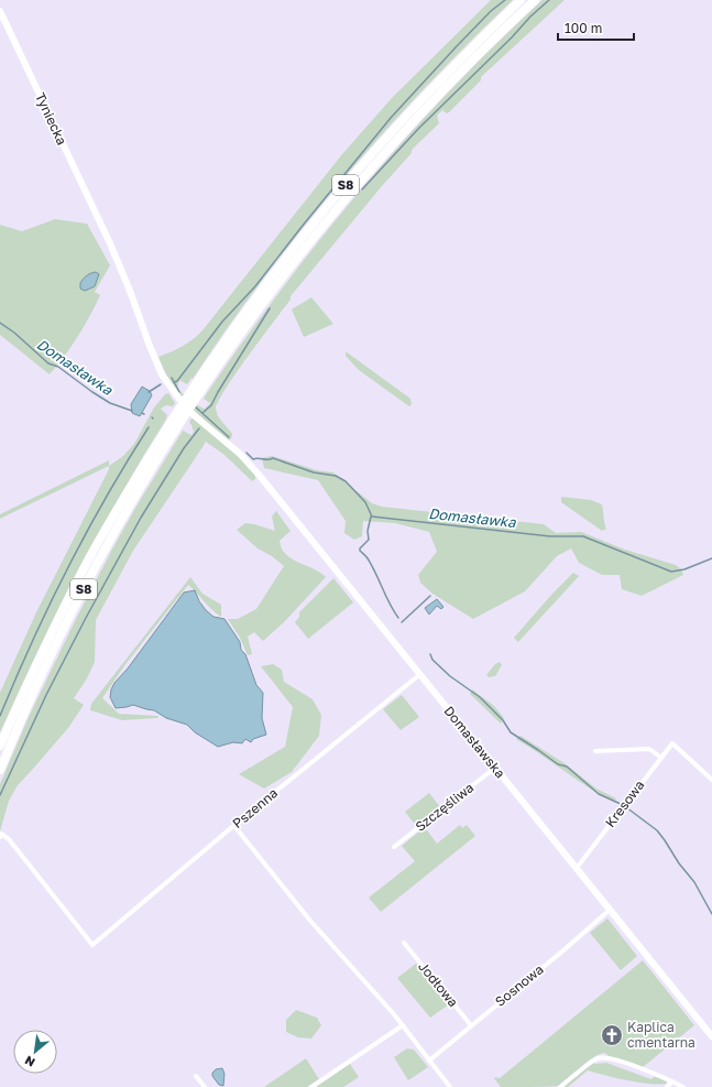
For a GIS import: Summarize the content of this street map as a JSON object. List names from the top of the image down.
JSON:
{
  "streets": {
    "highway": ["S8"],
    "street": [
      "Tyniecka",
      "Domasławska",
      "Kresowa",
      "Szczęśliwa",
      "Pszenna",
      "Jodłowa",
      "Sosnowa"
    ]
  },
  "crossings": [
    ["Tyniecka", "Domasławska"],
    ["Domasławska", "Kresowa"],
    ["Domasławska", "Szczęśliwa"],
    ["Domasławska", "Pszenna"],
    ["Domasławska", "Sosnowa"],
    ["Jodłowa", "Sosnowa"]
  ],
  "water": ["Domasławka"],
  "places": {
    "church": ["Kaplica cmentarna"]
  },
  "scale_bar": "100 m",
  "north": "bottom left"
}
